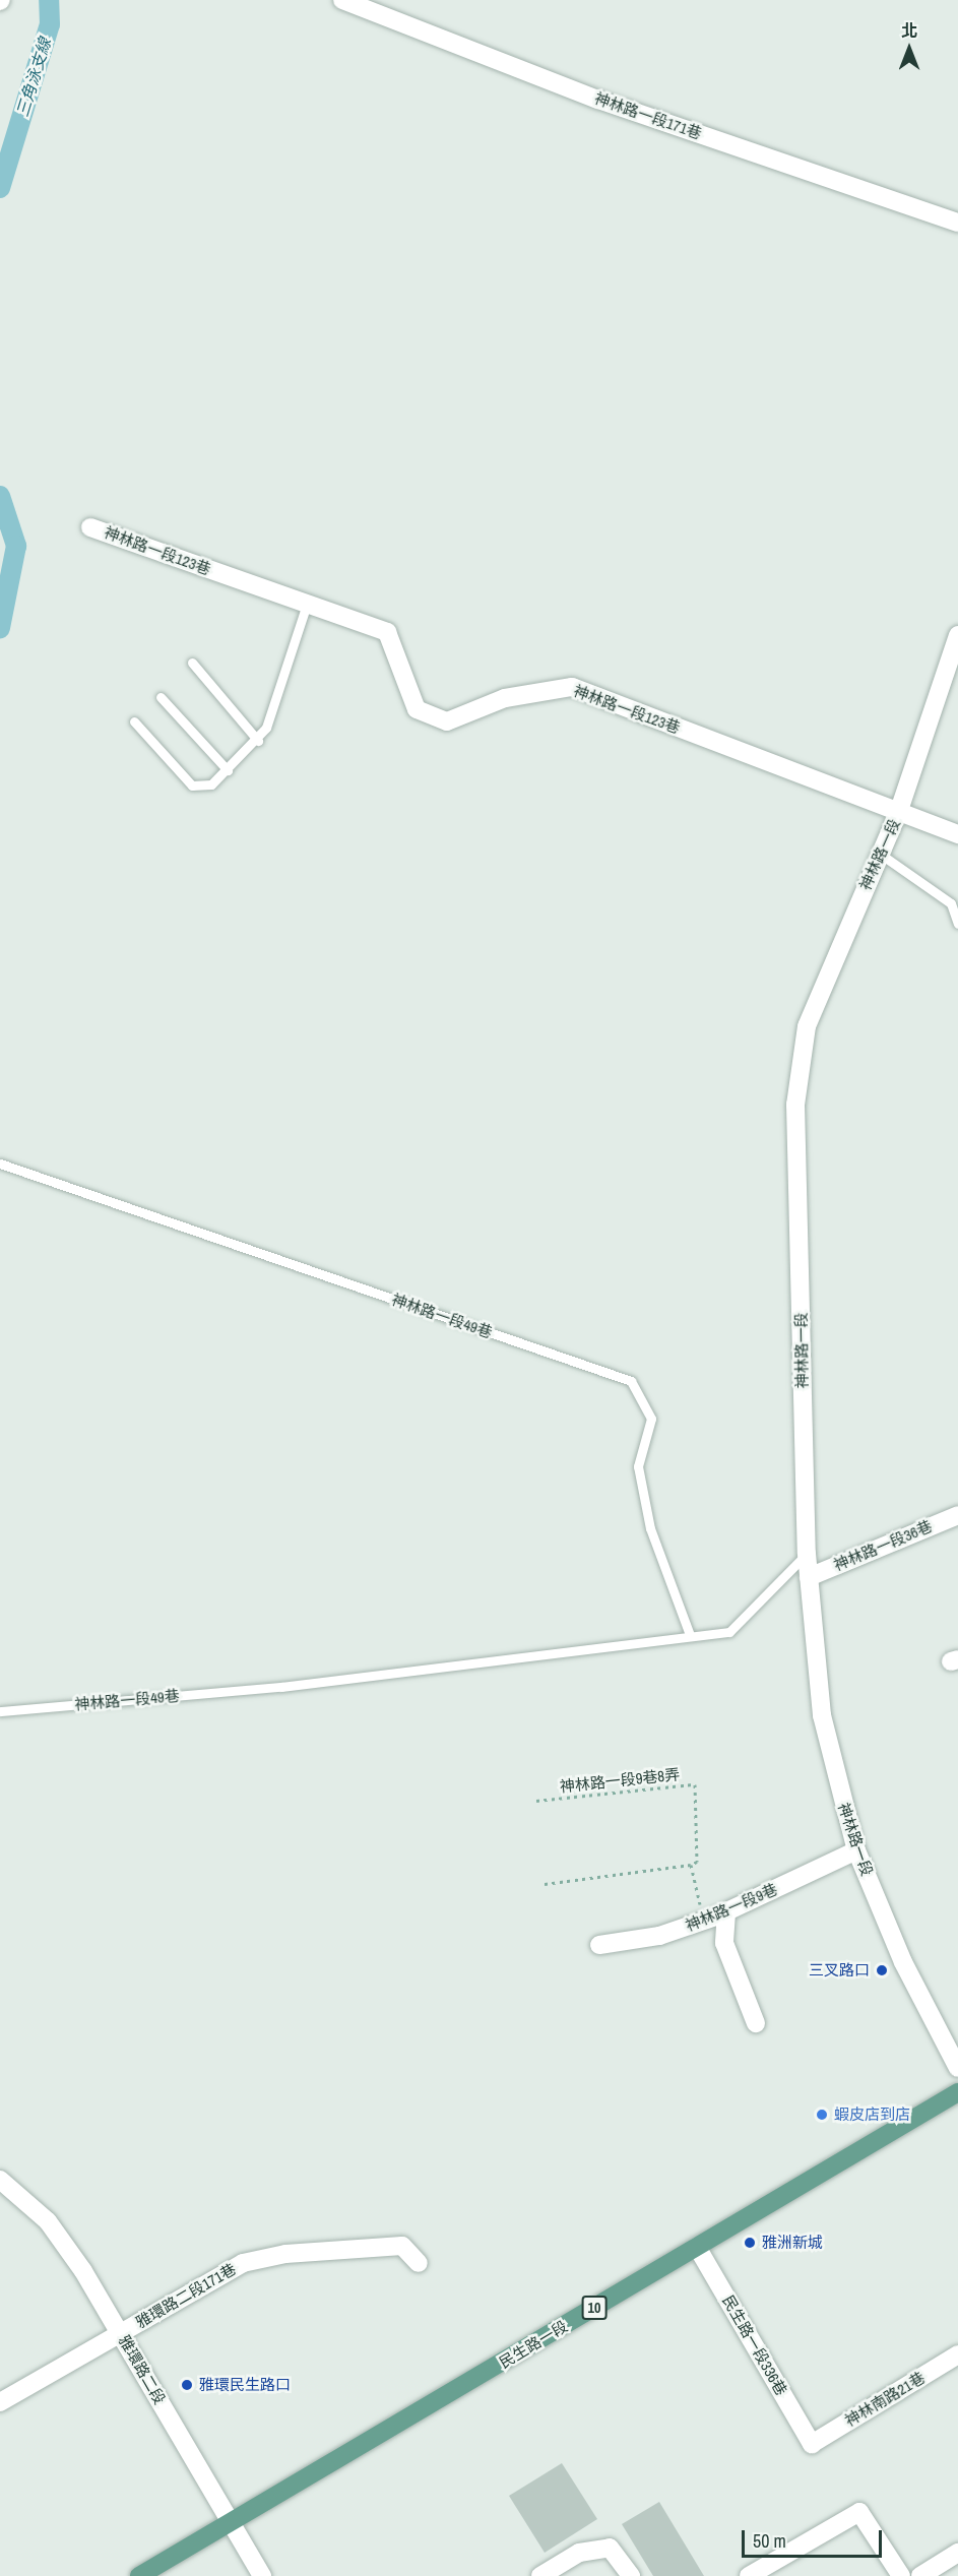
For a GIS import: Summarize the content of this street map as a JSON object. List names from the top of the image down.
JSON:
{
  "streets": {
    "main road": ["10", "民生路一段"],
    "street": [
      "神林路一段171巷",
      "神林路一段123巷",
      "神林路一段",
      "神林路一段36巷",
      "神林路一段9巷",
      "雅環路二段171巷",
      "民生路一段336巷",
      "雅環路二段",
      "神林南路21巷"
    ],
    "lane": ["神林路一段49巷"],
    "path": ["神林路一段9巷8弄"]
  },
  "crossings": [
    ["神林路一段123巷", "神林路一段"],
    ["神林路一段", "神林路一段49巷"],
    ["神林路一段", "神林路一段36巷"],
    ["神林路一段", "神林路一段9巷"],
    ["神林路一段9巷8弄", "神林路一段9巷"],
    ["雅環路二段171巷", "雅環路二段"],
    ["民生路一段", "民生路一段336巷"],
    ["民生路一段", "雅環路二段"],
    ["民生路一段336巷", "神林南路21巷"]
  ],
  "water": ["三角泳支線"],
  "places": [
    "三叉路口",
    "蝦皮店到店",
    "雅洲新城",
    "雅環民生路口"
  ],
  "scale_bar": "50 m",
  "north": "top"
}
